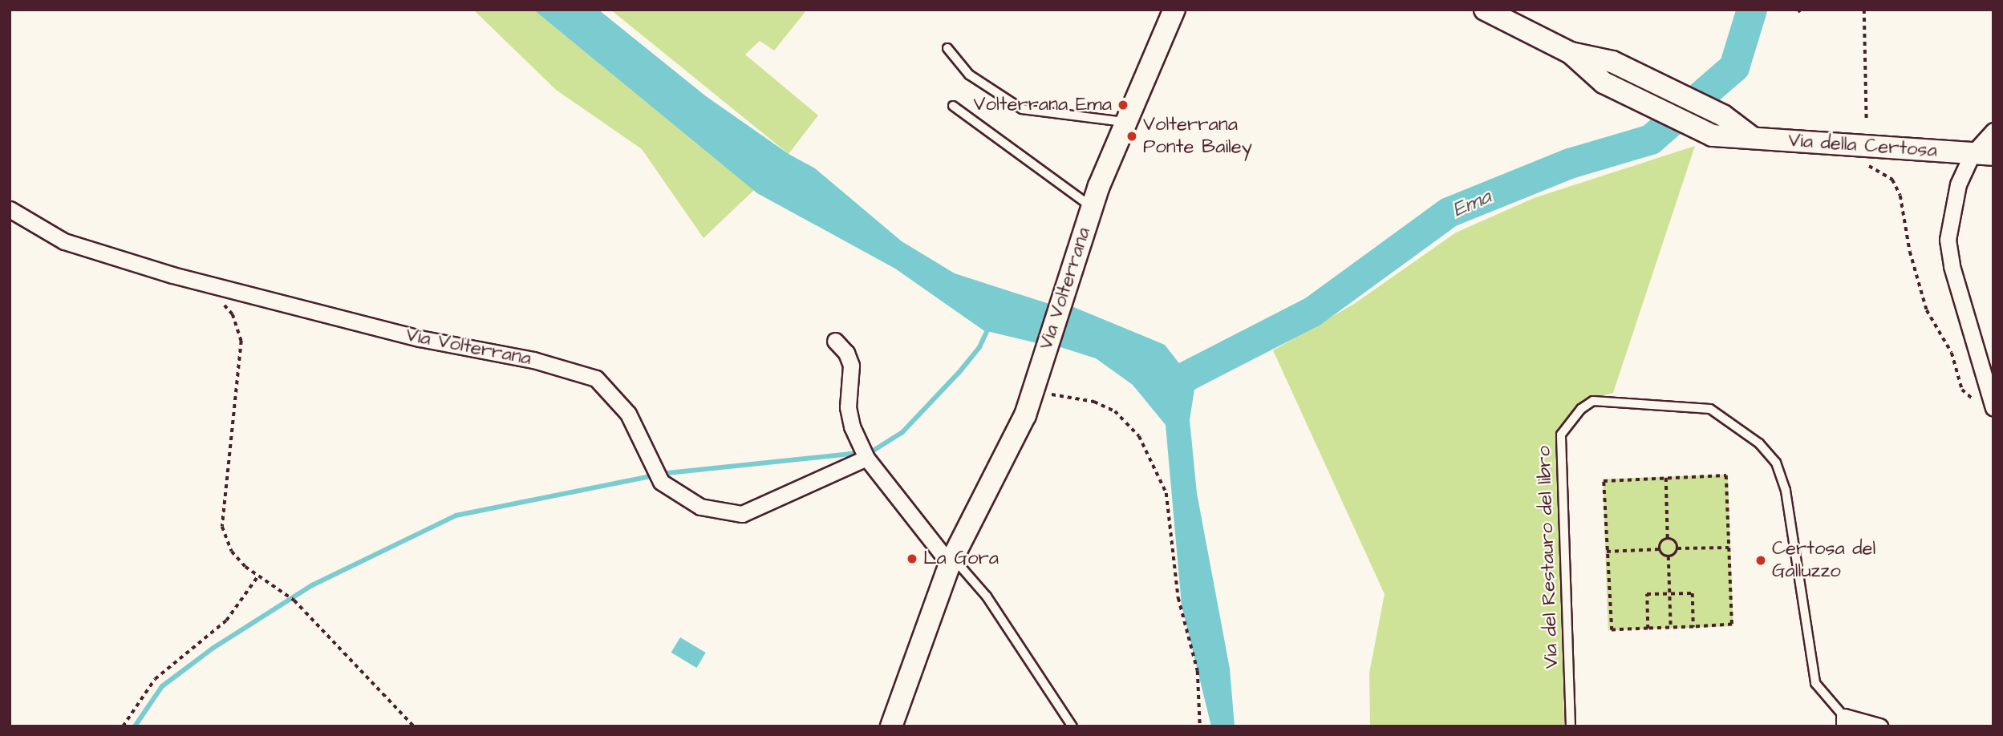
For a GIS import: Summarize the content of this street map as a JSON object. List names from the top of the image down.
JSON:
{
  "streets": {
    "main road": ["Via della Certosa", "Via Volterrana"],
    "lane": ["Via del Restauro del libro"]
  },
  "water": ["Ema"],
  "places": [
    "Volterrana Ema",
    "Volterrana Ponte Bailey",
    "La Gora",
    "Certosa del Galluzzo"
  ]
}
